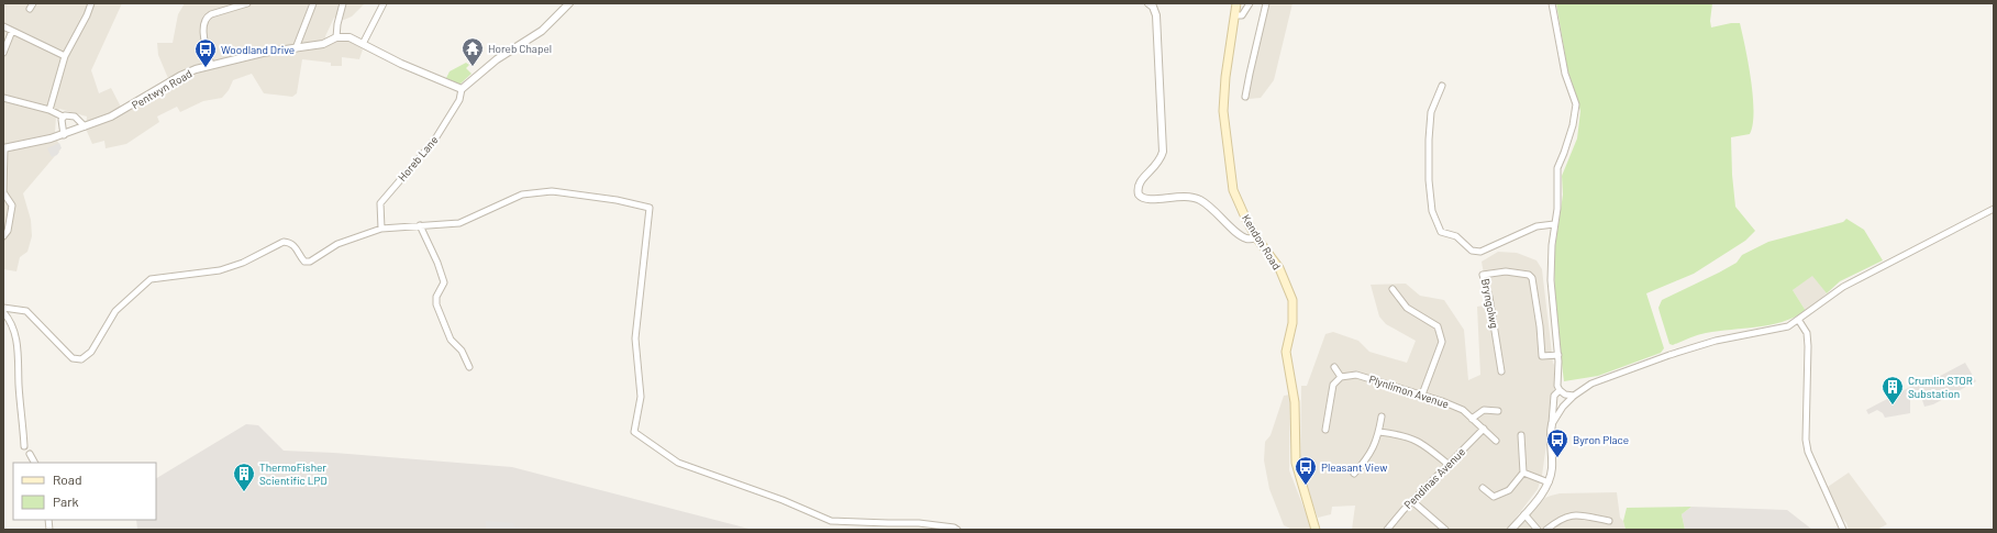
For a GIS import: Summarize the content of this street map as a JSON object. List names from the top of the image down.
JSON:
{
  "streets": {
    "main road": ["Kendon Road"],
    "street": [
      "Pentwyn Road",
      "Horeb Lane",
      "Bryngolwg",
      "Plynlimon Avenue",
      "Pendinas Avenue"
    ]
  },
  "crossings": [
    ["Plynlimon Avenue", "Pendinas Avenue"]
  ],
  "places": {
    "temple": ["Horeb Chapel"],
    "bus stop": ["Woodland Drive", "Byron Place", "Pleasant View"],
    "building": ["Crumlin STOR Substation", "ThermoFisher Scientific LPD"]
  },
  "legend": ["Road", "Park"]
}
